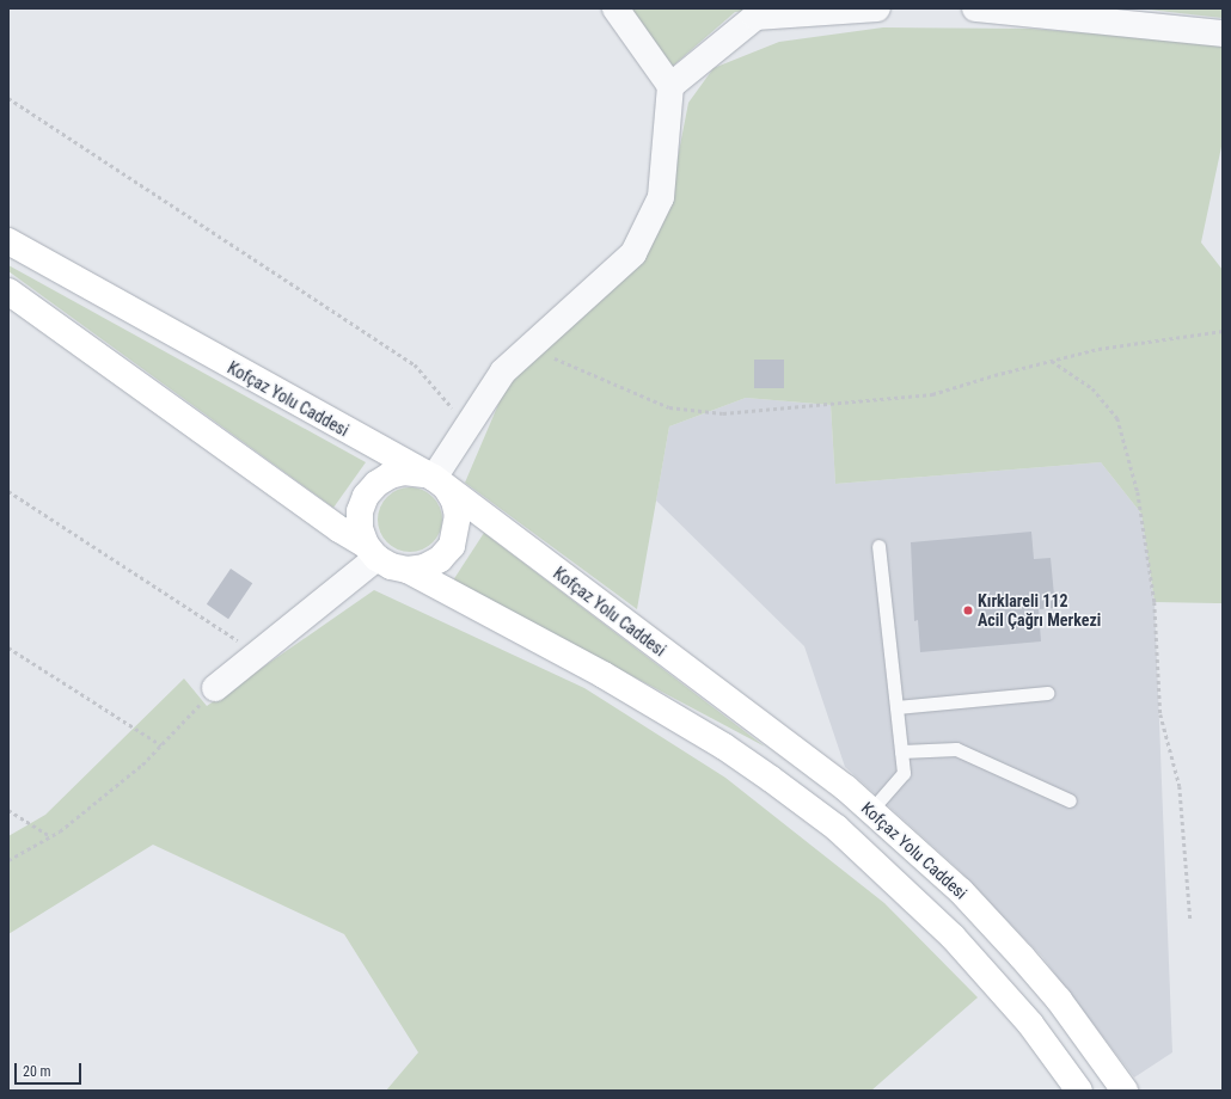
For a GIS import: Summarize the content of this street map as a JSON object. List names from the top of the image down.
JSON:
{
  "streets": {
    "main road": ["Kofçaz Yolu Caddesi"]
  },
  "places": ["Kırklareli 112 Acil Çağrı Merkezi"],
  "scale_bar": "20 m"
}
